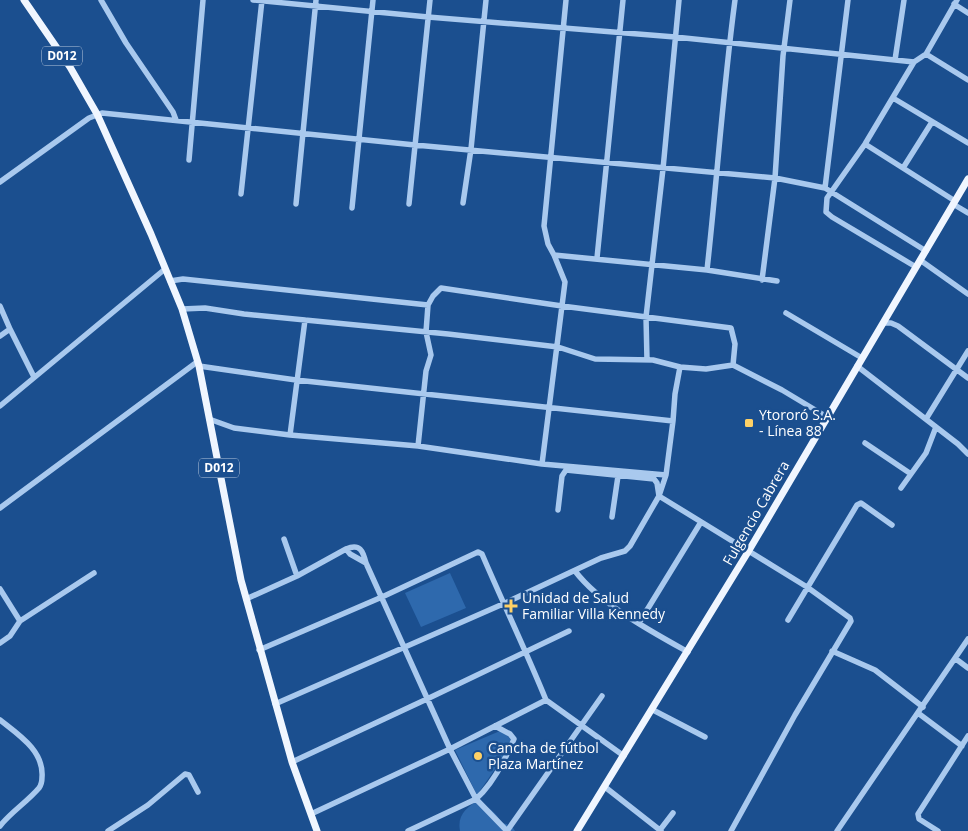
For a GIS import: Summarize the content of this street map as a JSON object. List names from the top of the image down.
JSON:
{
  "streets": {
    "main road": ["D012", "Fulgencio Cabrera"]
  },
  "places": {
    "transit": ["Ytororó S.A. - Línea 88"],
    "health": ["Unidad de Salud Familiar Villa Kennedy"],
    "other": ["Cancha de fútbol Plaza Martínez"]
  }
}
